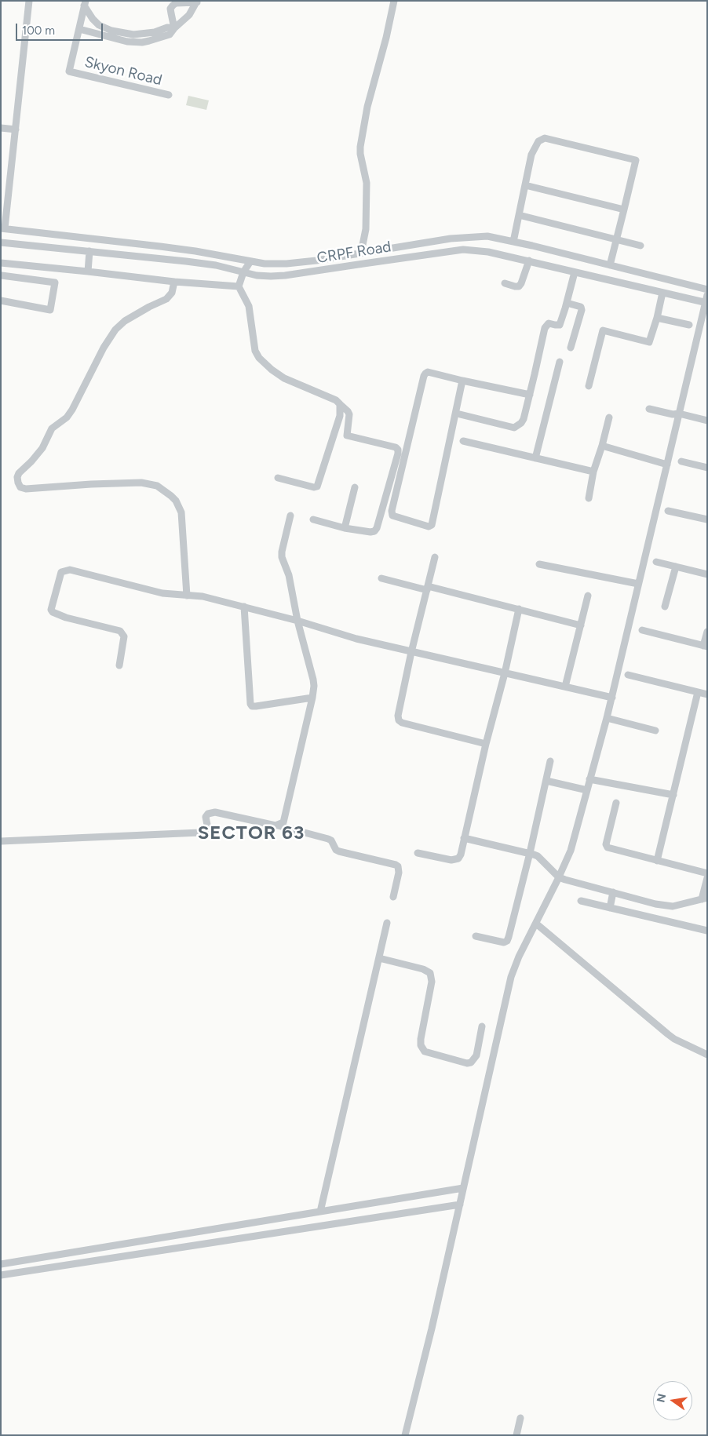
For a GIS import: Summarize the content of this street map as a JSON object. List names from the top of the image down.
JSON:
{
  "streets": {
    "street": ["Skyon Road", "CRPF Road"]
  },
  "districts": ["SECTOR 63"],
  "scale_bar": "100 m",
  "north": "left"
}
